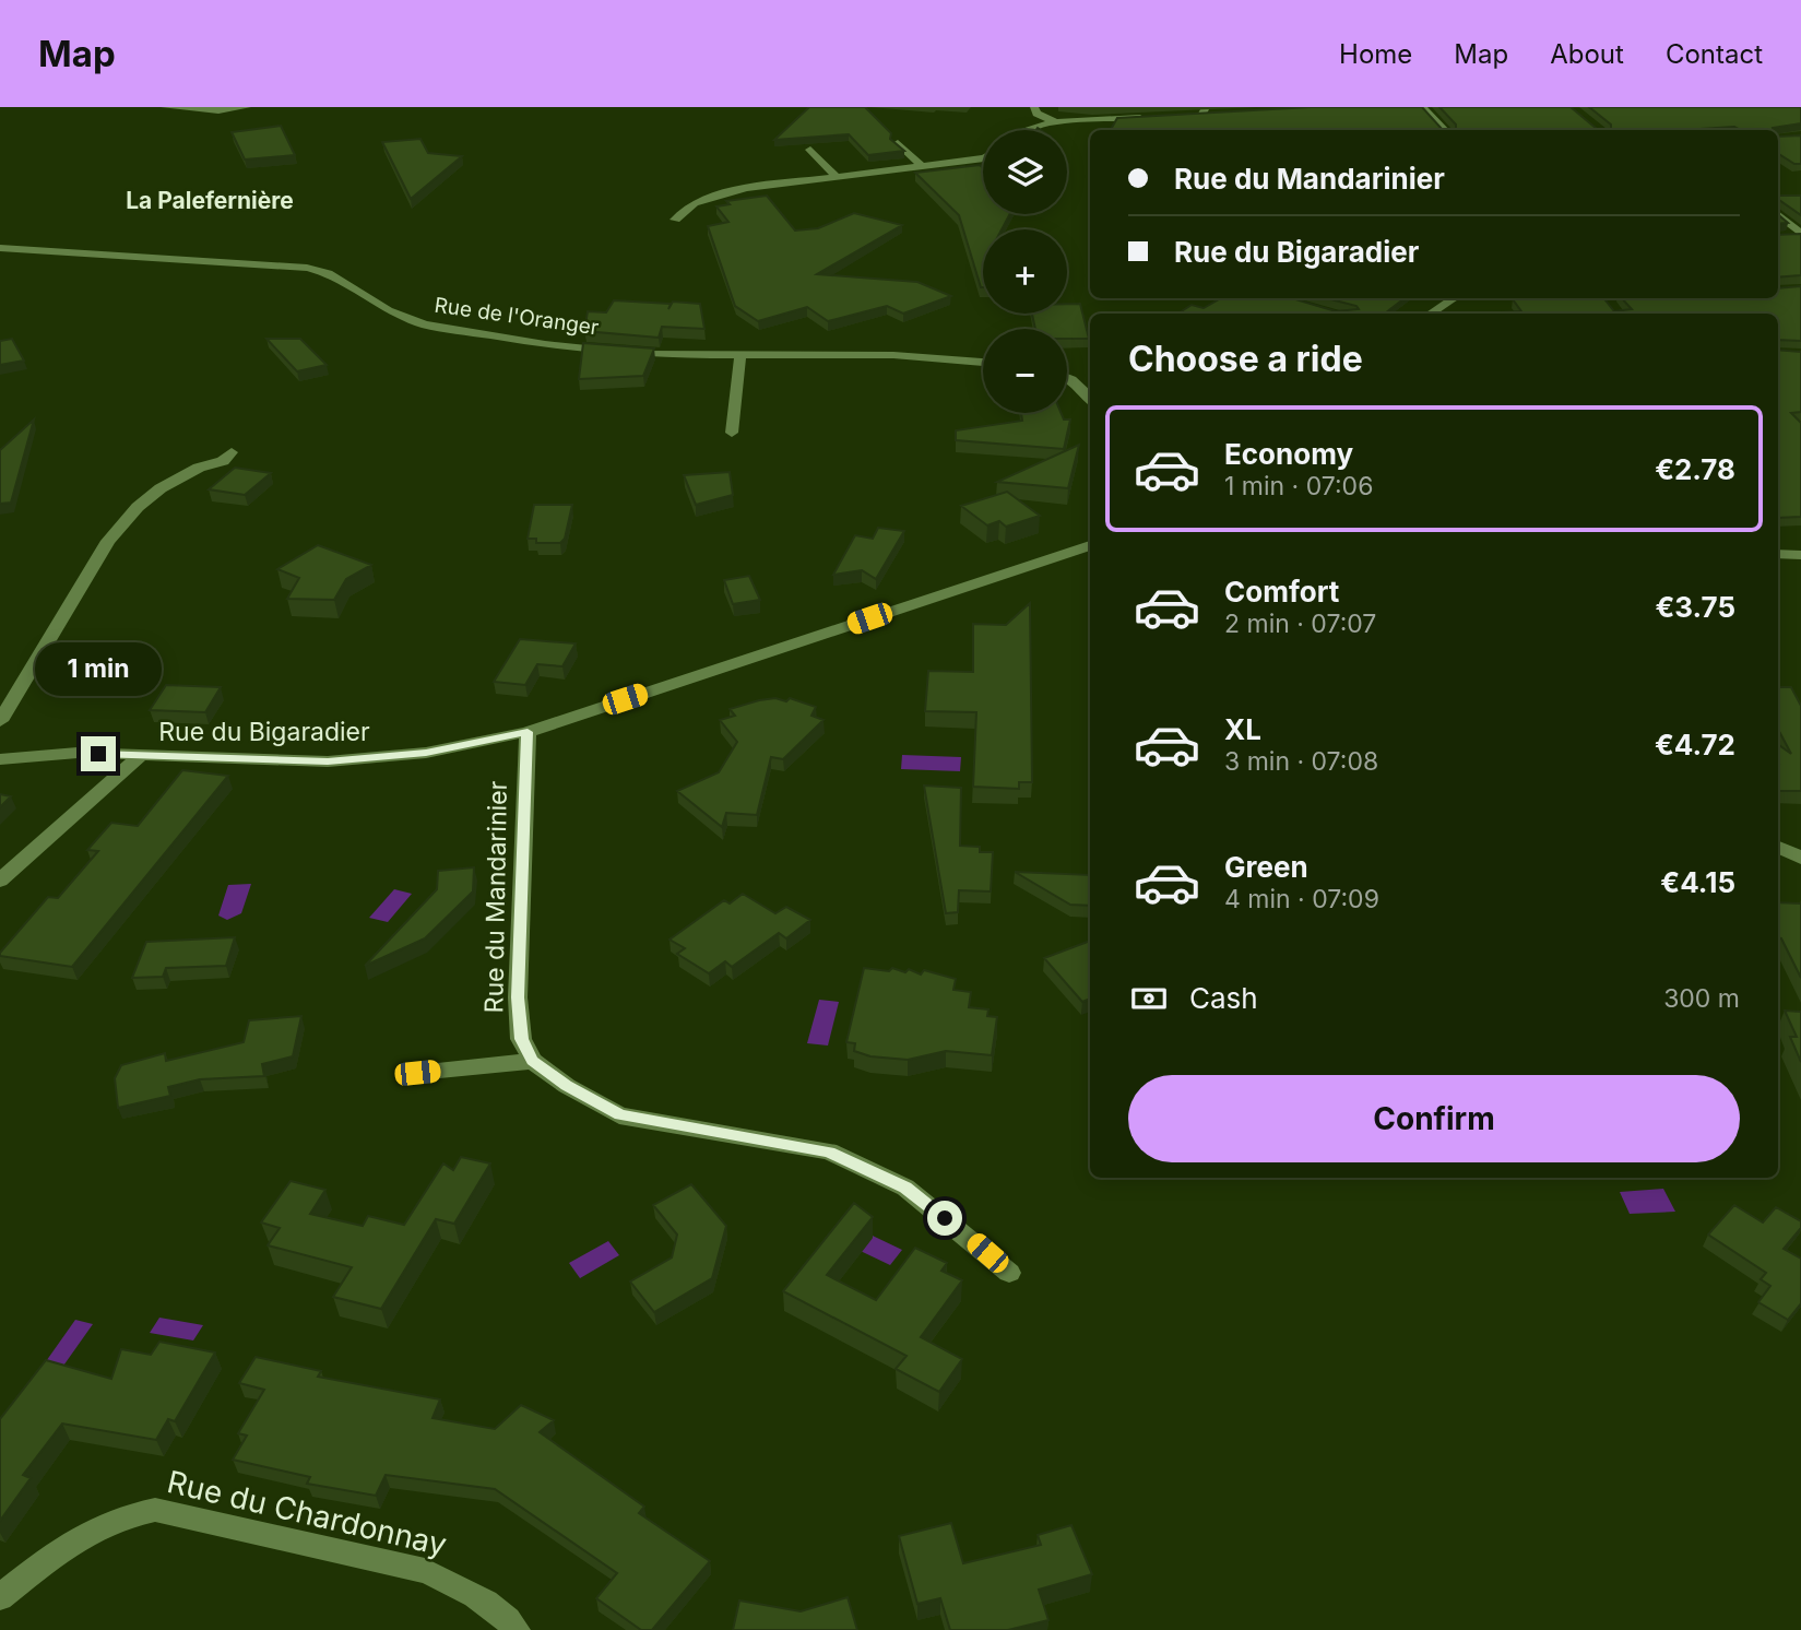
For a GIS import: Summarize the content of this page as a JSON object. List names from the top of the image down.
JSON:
{
  "streets": {
    "street": [
      "Rue de l'Oranger",
      "Rue du Bigaradier",
      "Rue du Mandarinier",
      "Rue du Chardonnay"
    ]
  },
  "crossings": [
    ["Rue du Bigaradier", "Rue du Mandarinier"]
  ],
  "districts": ["La Palefernière"],
  "page": {
    "header": "Map",
    "nav": [
      "Home",
      "Map",
      "About",
      "Contact"
    ],
    "map_buttons": ["+", "−"],
    "banner": ["Rue du Mandarinier", "Rue du Bigaradier"],
    "heading": "Choose a ride",
    "list": [
      {
        "name": "Economy",
        "note": "1 min · 07:06",
        "value": "€2.78"
      },
      {
        "name": "Comfort",
        "note": "2 min · 07:07",
        "value": "€3.75"
      },
      {
        "name": "XL",
        "note": "3 min · 07:08",
        "value": "€4.72"
      },
      {
        "name": "Green",
        "note": "4 min · 07:09",
        "value": "€4.15"
      }
    ],
    "bubble": "1 min",
    "pay": ["Cash", "300 m"],
    "buttons": "Confirm"
  }
}
